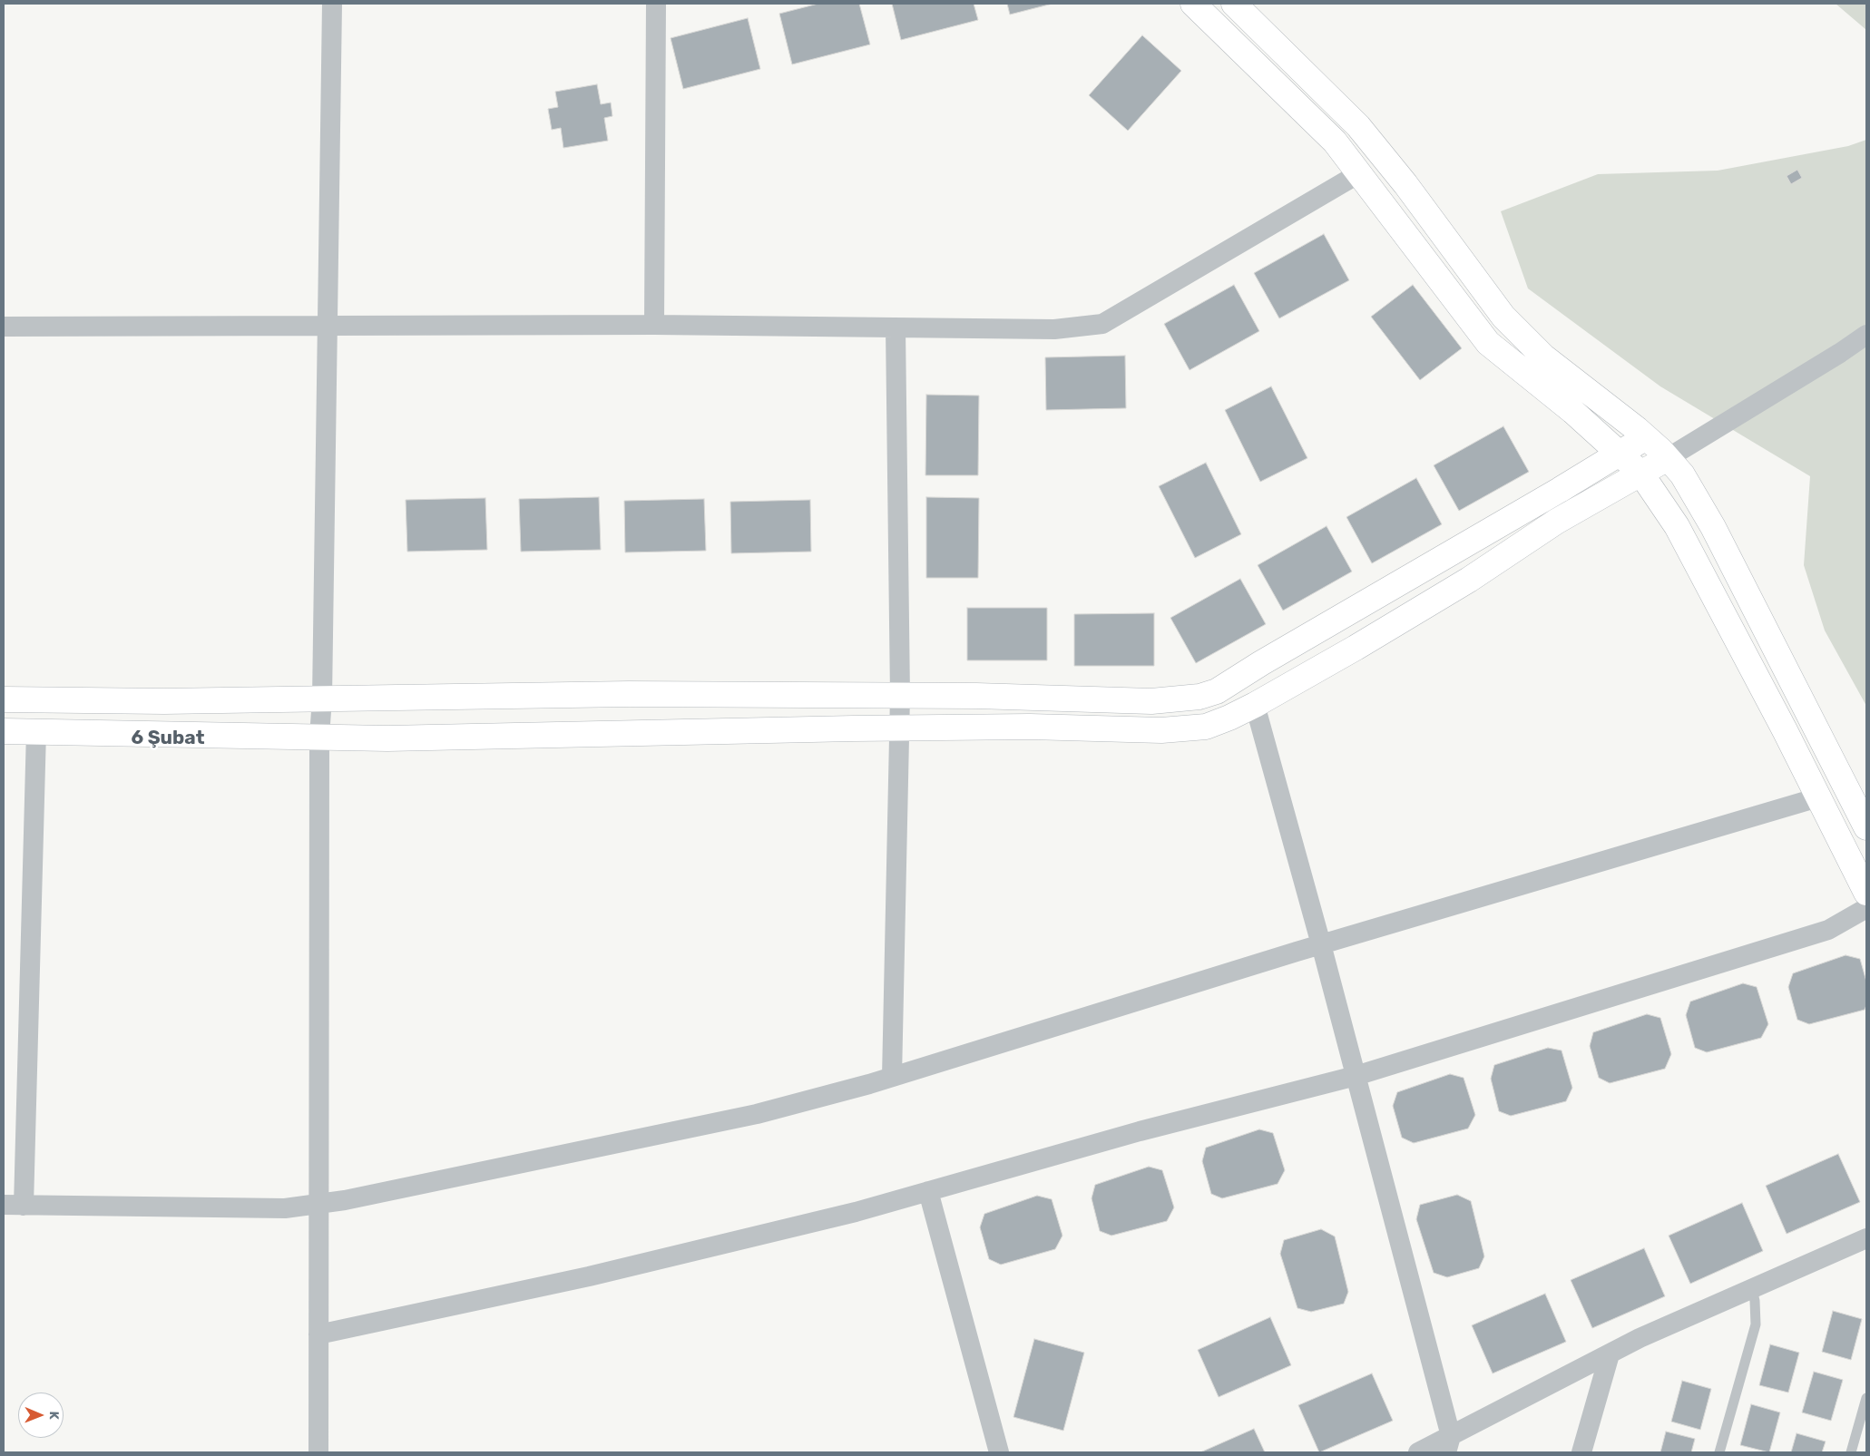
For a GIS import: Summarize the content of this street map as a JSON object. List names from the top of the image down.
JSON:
{
  "districts": ["6 Şubat"],
  "north": "right"
}
